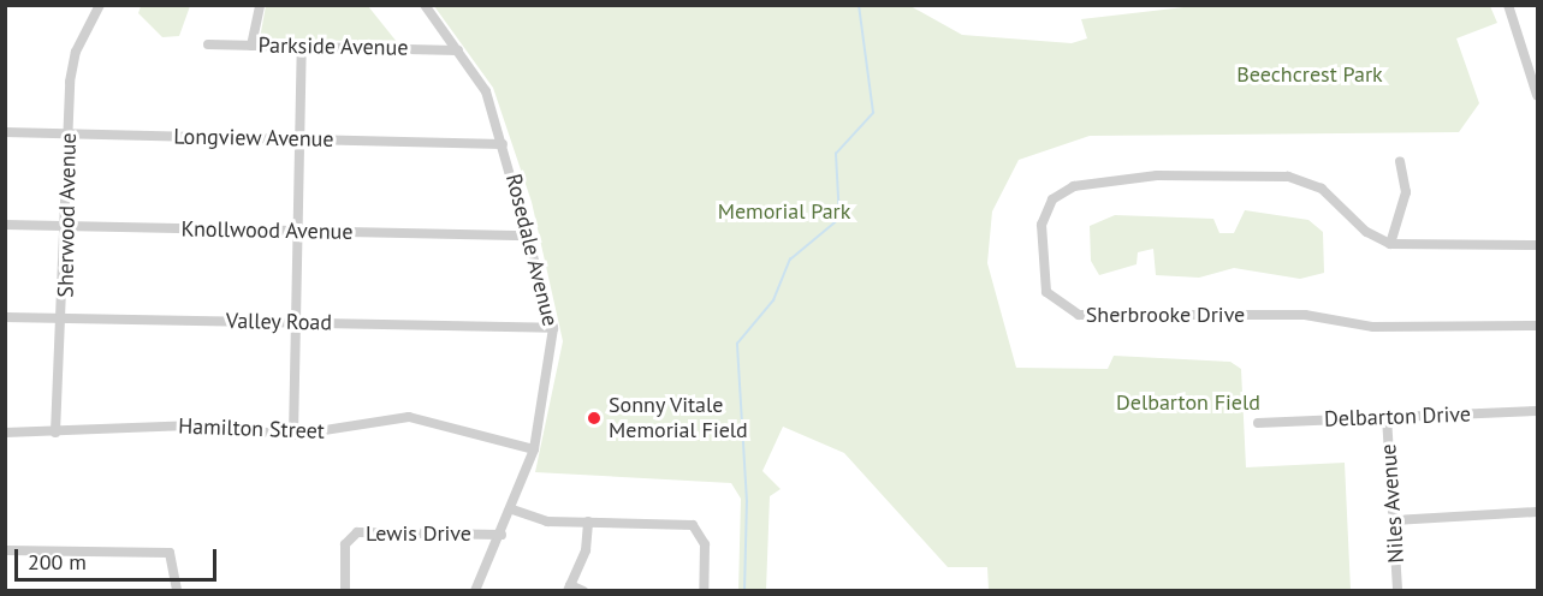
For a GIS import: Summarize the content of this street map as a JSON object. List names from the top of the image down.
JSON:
{
  "streets": {
    "street": [
      "Parkside Avenue",
      "Longview Avenue",
      "Sherwood Avenue",
      "Knollwood Avenue",
      "Rosedale Avenue",
      "Sherbrooke Drive",
      "Valley Road",
      "Delbarton Drive",
      "Hamilton Street",
      "Niles Avenue",
      "Lewis Drive"
    ]
  },
  "crossings": [
    ["Parkside Avenue", "Rosedale Avenue"],
    ["Longview Avenue", "Sherwood Avenue"],
    ["Longview Avenue", "Rosedale Avenue"],
    ["Sherwood Avenue", "Knollwood Avenue"],
    ["Sherwood Avenue", "Valley Road"],
    ["Sherwood Avenue", "Hamilton Street"],
    ["Knollwood Avenue", "Rosedale Avenue"],
    ["Rosedale Avenue", "Valley Road"],
    ["Rosedale Avenue", "Hamilton Street"],
    ["Rosedale Avenue", "Lewis Drive"],
    ["Delbarton Drive", "Niles Avenue"]
  ],
  "parks": ["Beechcrest Park", "Memorial Park", "Delbarton Field"],
  "places": ["Sonny Vitale Memorial Field"],
  "scale_bar": "200 m"
}
